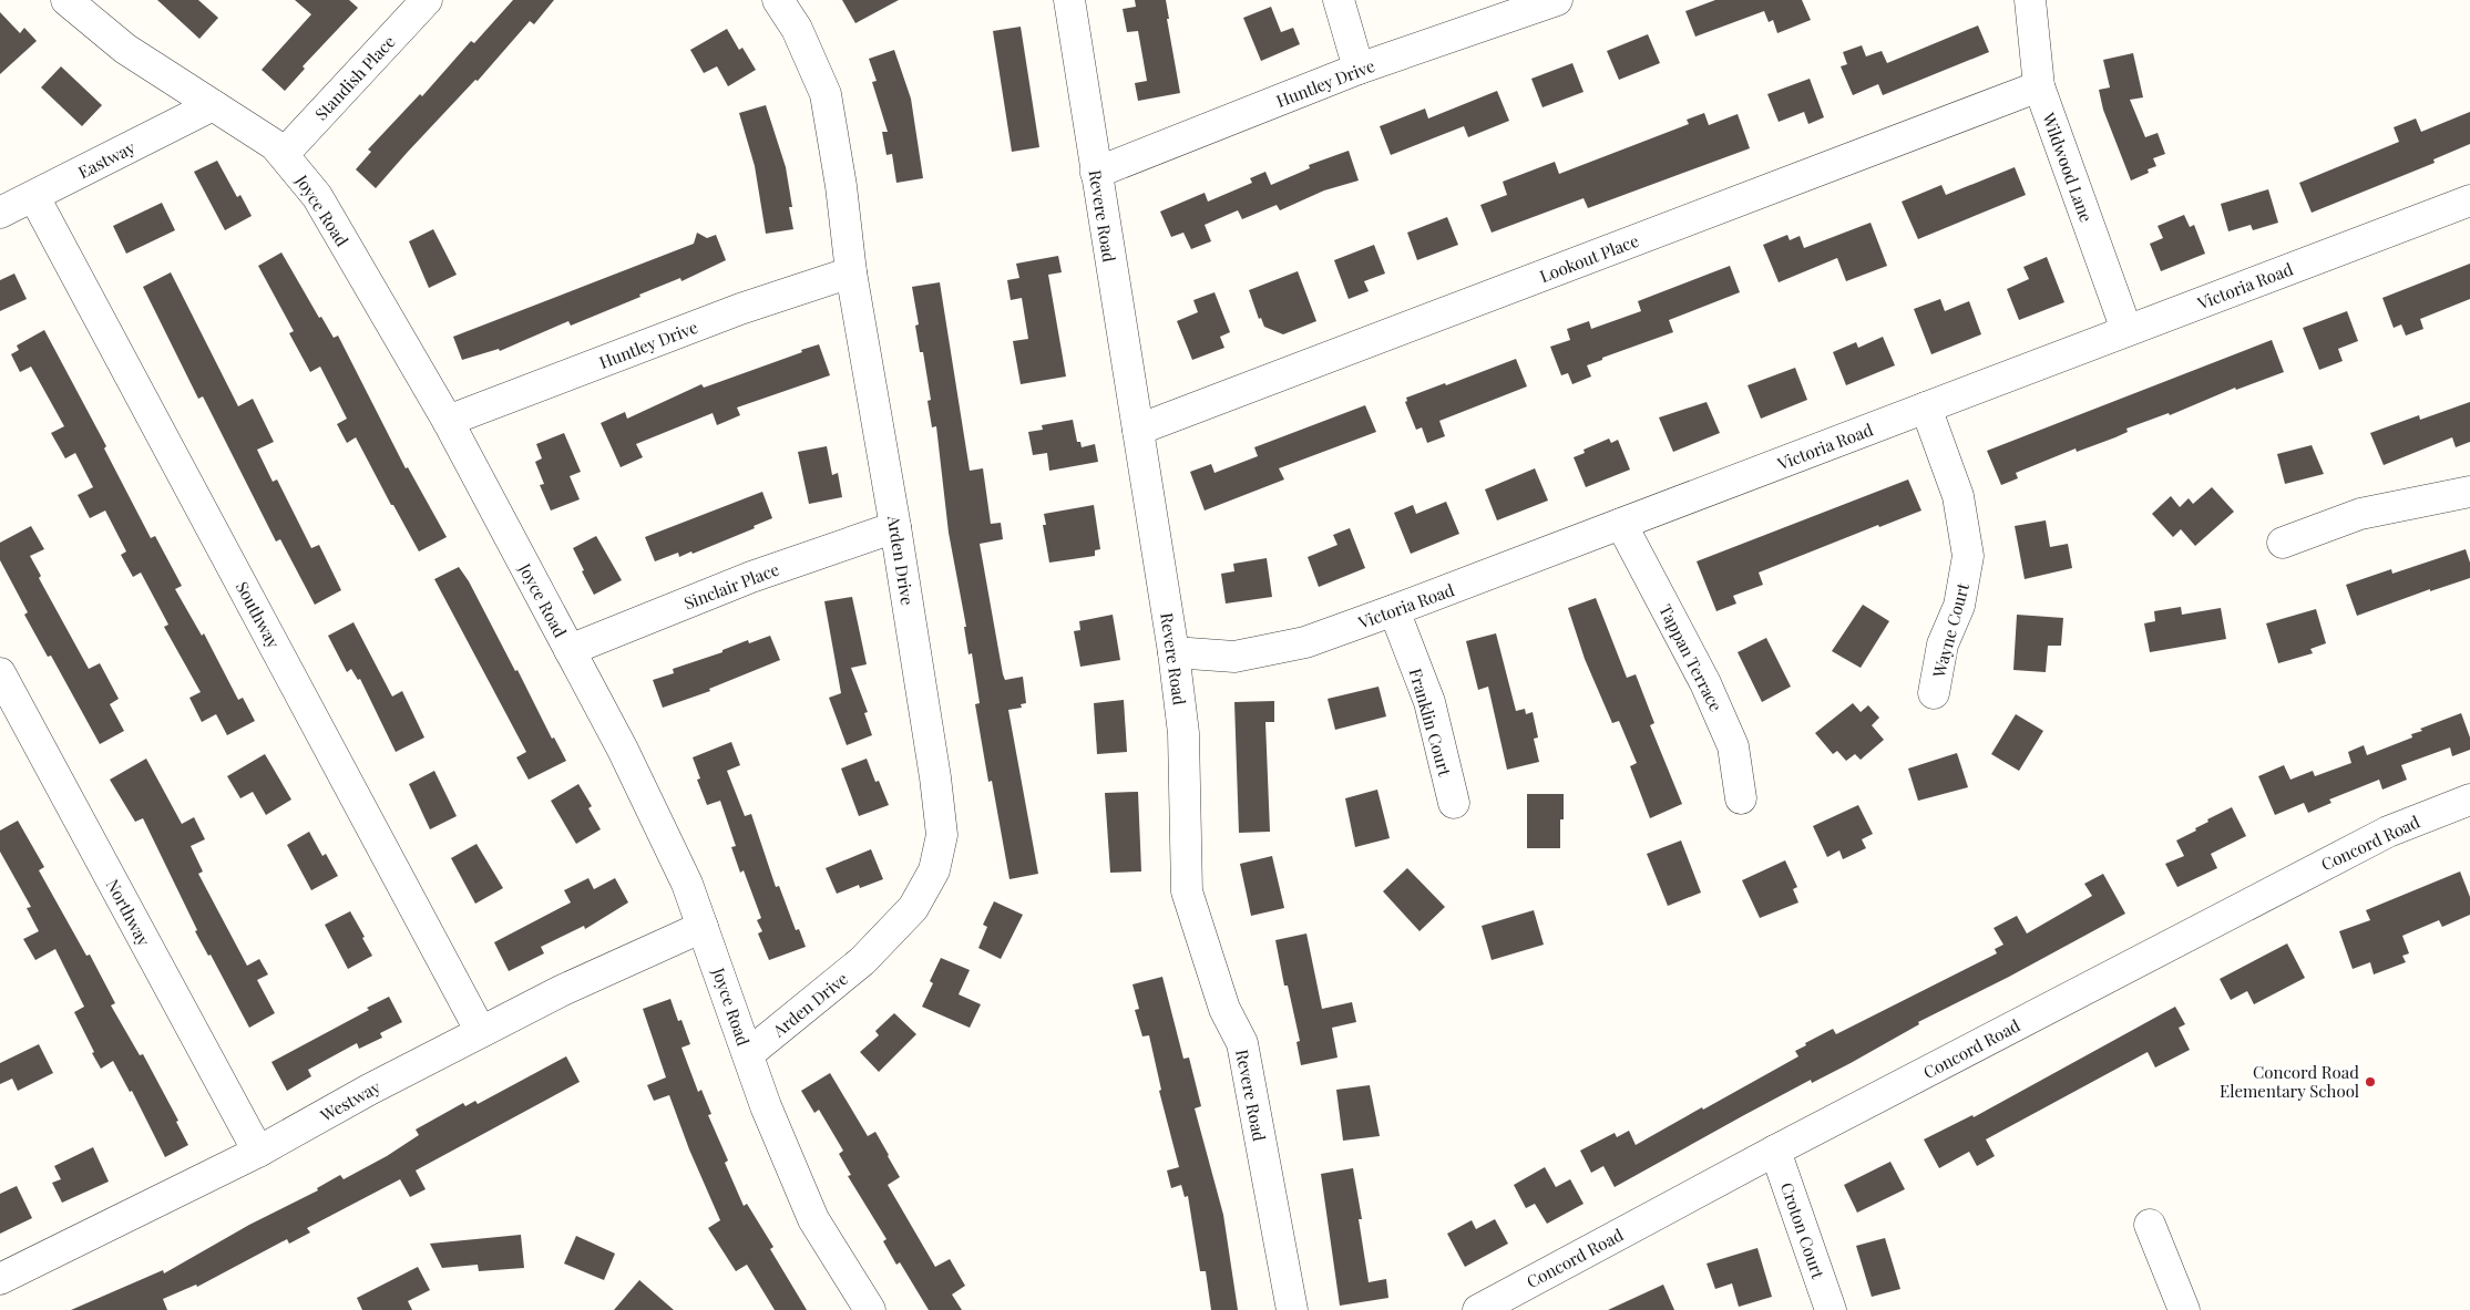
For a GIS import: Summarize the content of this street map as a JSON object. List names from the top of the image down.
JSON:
{
  "streets": {
    "street": [
      "Standish Place",
      "Huntley Drive",
      "Eastway",
      "Wildwood Lane",
      "Joyce Road",
      "Revere Road",
      "Lookout Place",
      "Victoria Road",
      "Arden Drive",
      "Sinclair Place",
      "Southway",
      "Wayne Court",
      "Tappan Terrace",
      "Franklin Court",
      "Concord Road",
      "Northway",
      "Westway",
      "Croton Court"
    ]
  },
  "crossings": [
    ["Standish Place", "Joyce Road"],
    ["Huntley Drive", "Joyce Road"],
    ["Huntley Drive", "Revere Road"],
    ["Huntley Drive", "Arden Drive"],
    ["Eastway", "Joyce Road"],
    ["Eastway", "Southway"],
    ["Wildwood Lane", "Lookout Place"],
    ["Wildwood Lane", "Victoria Road"],
    ["Joyce Road", "Arden Drive"],
    ["Joyce Road", "Sinclair Place"],
    ["Joyce Road", "Westway"],
    ["Revere Road", "Lookout Place"],
    ["Revere Road", "Victoria Road"],
    ["Victoria Road", "Wayne Court"],
    ["Victoria Road", "Tappan Terrace"],
    ["Victoria Road", "Franklin Court"],
    ["Arden Drive", "Sinclair Place"],
    ["Southway", "Westway"],
    ["Concord Road", "Croton Court"],
    ["Northway", "Westway"]
  ],
  "places": ["Concord Road Elementary School"]
}
